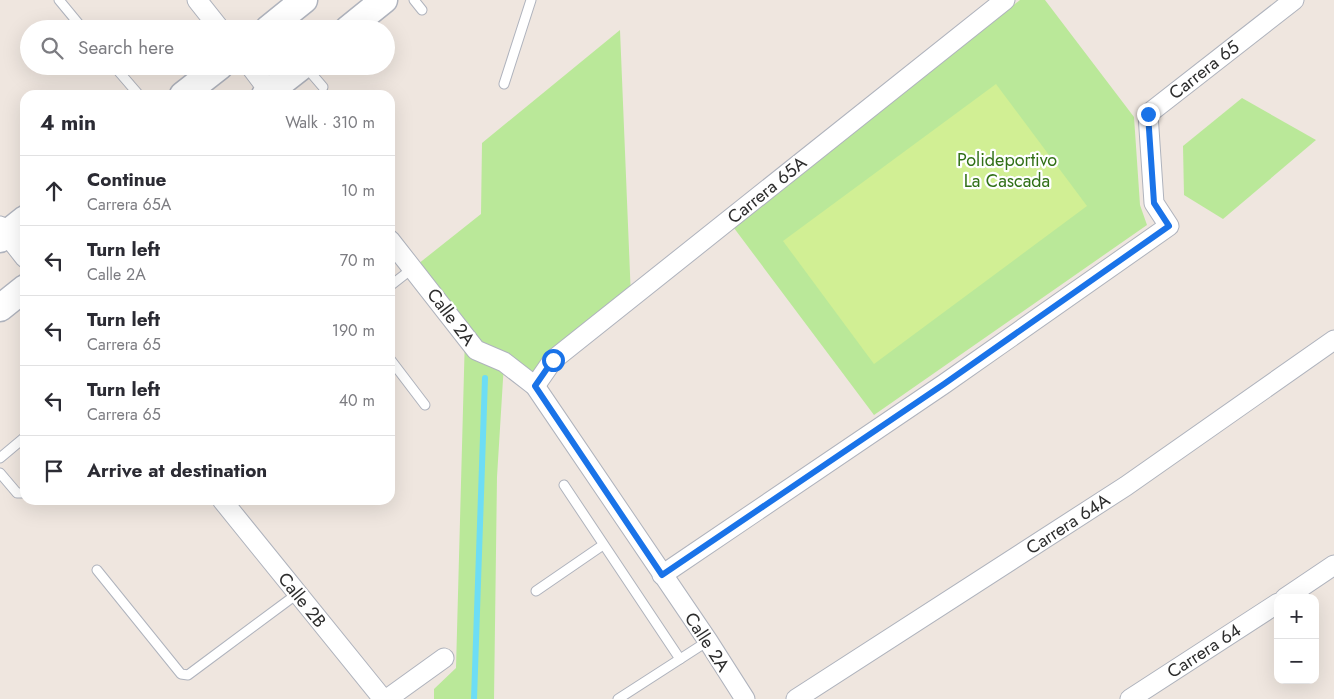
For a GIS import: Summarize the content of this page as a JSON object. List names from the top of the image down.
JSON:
{
  "streets": {
    "street": [
      "Carrera 65",
      "Carrera 65A",
      "Calle 2A",
      "Carrera 64A",
      "Calle 2B",
      "Carrera 64"
    ]
  },
  "crossings": [
    ["Carrera 65", "Calle 2A"],
    ["Carrera 65A", "Calle 2A"]
  ],
  "parks": ["Polideportivo La Cascada"],
  "page": {
    "search": "Search here",
    "heading": ["4 min", "Walk · 310 m"],
    "list": [
      ["Continue", "Carrera 65A", "10 m"],
      ["Turn left", "Calle 2A", "70 m"],
      ["Turn left", "Carrera 65", "190 m"],
      ["Turn left", "Carrera 65", "40 m"],
      "Arrive at destination"
    ],
    "map_buttons": ["+", "−"]
  }
}
